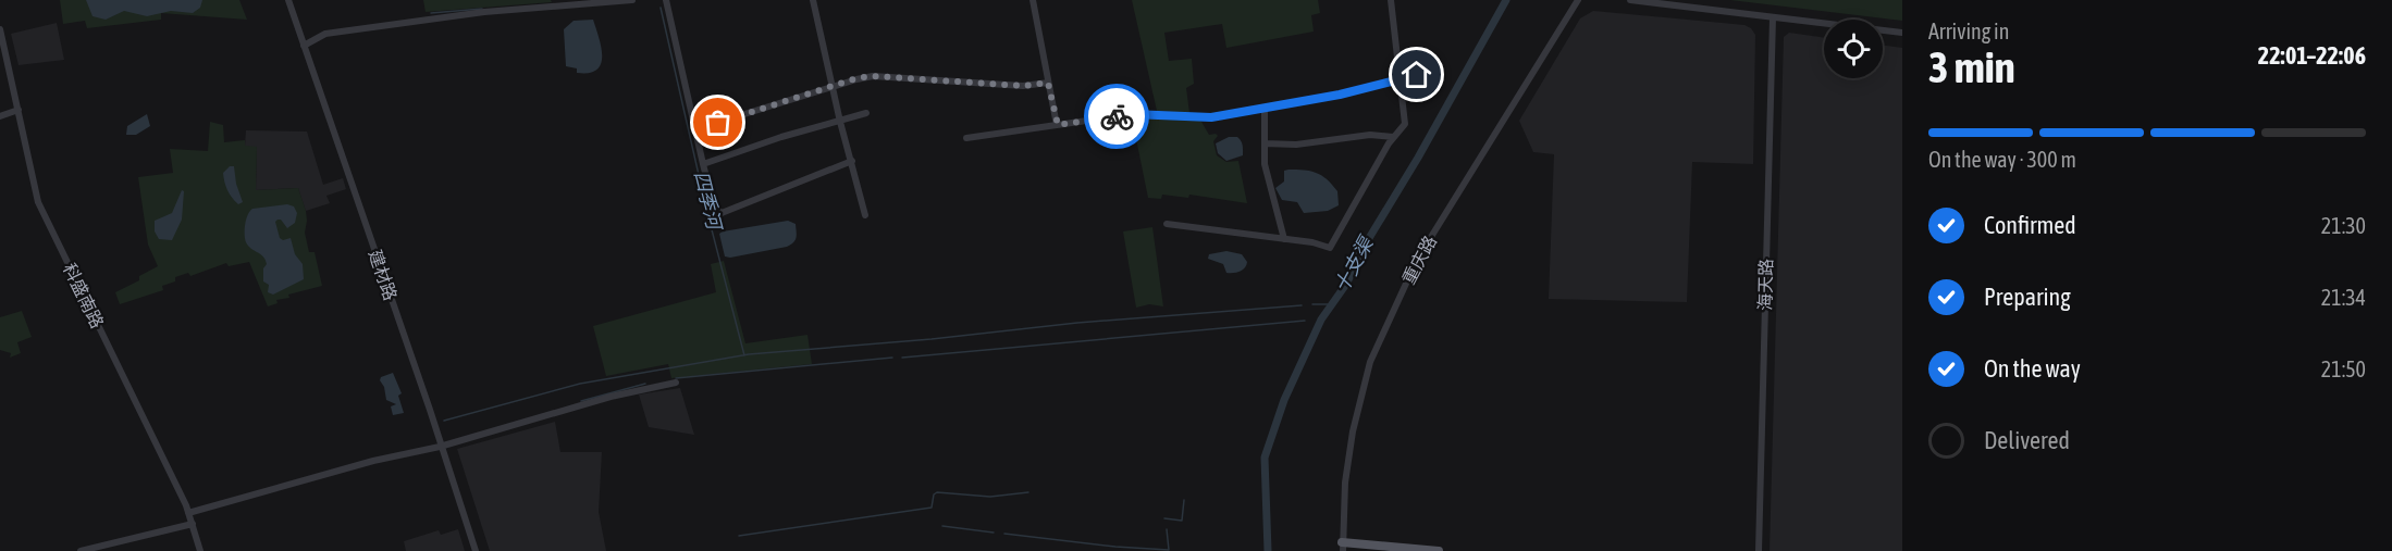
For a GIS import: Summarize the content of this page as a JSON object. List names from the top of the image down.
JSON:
{
  "streets": {
    "street": [
      "重庆路",
      "建材路",
      "海天路",
      "科盛南路"
    ]
  },
  "water": ["四季河", "十支渠"],
  "page": {
    "heading": ["3 min", "Arriving in", "22:01–22:06"],
    "bar": "On the way · 300 m",
    "list": [
      ["Confirmed", "21:30"],
      ["Preparing", "21:34"],
      ["On the way", "21:50"],
      "Delivered"
    ]
  }
}
